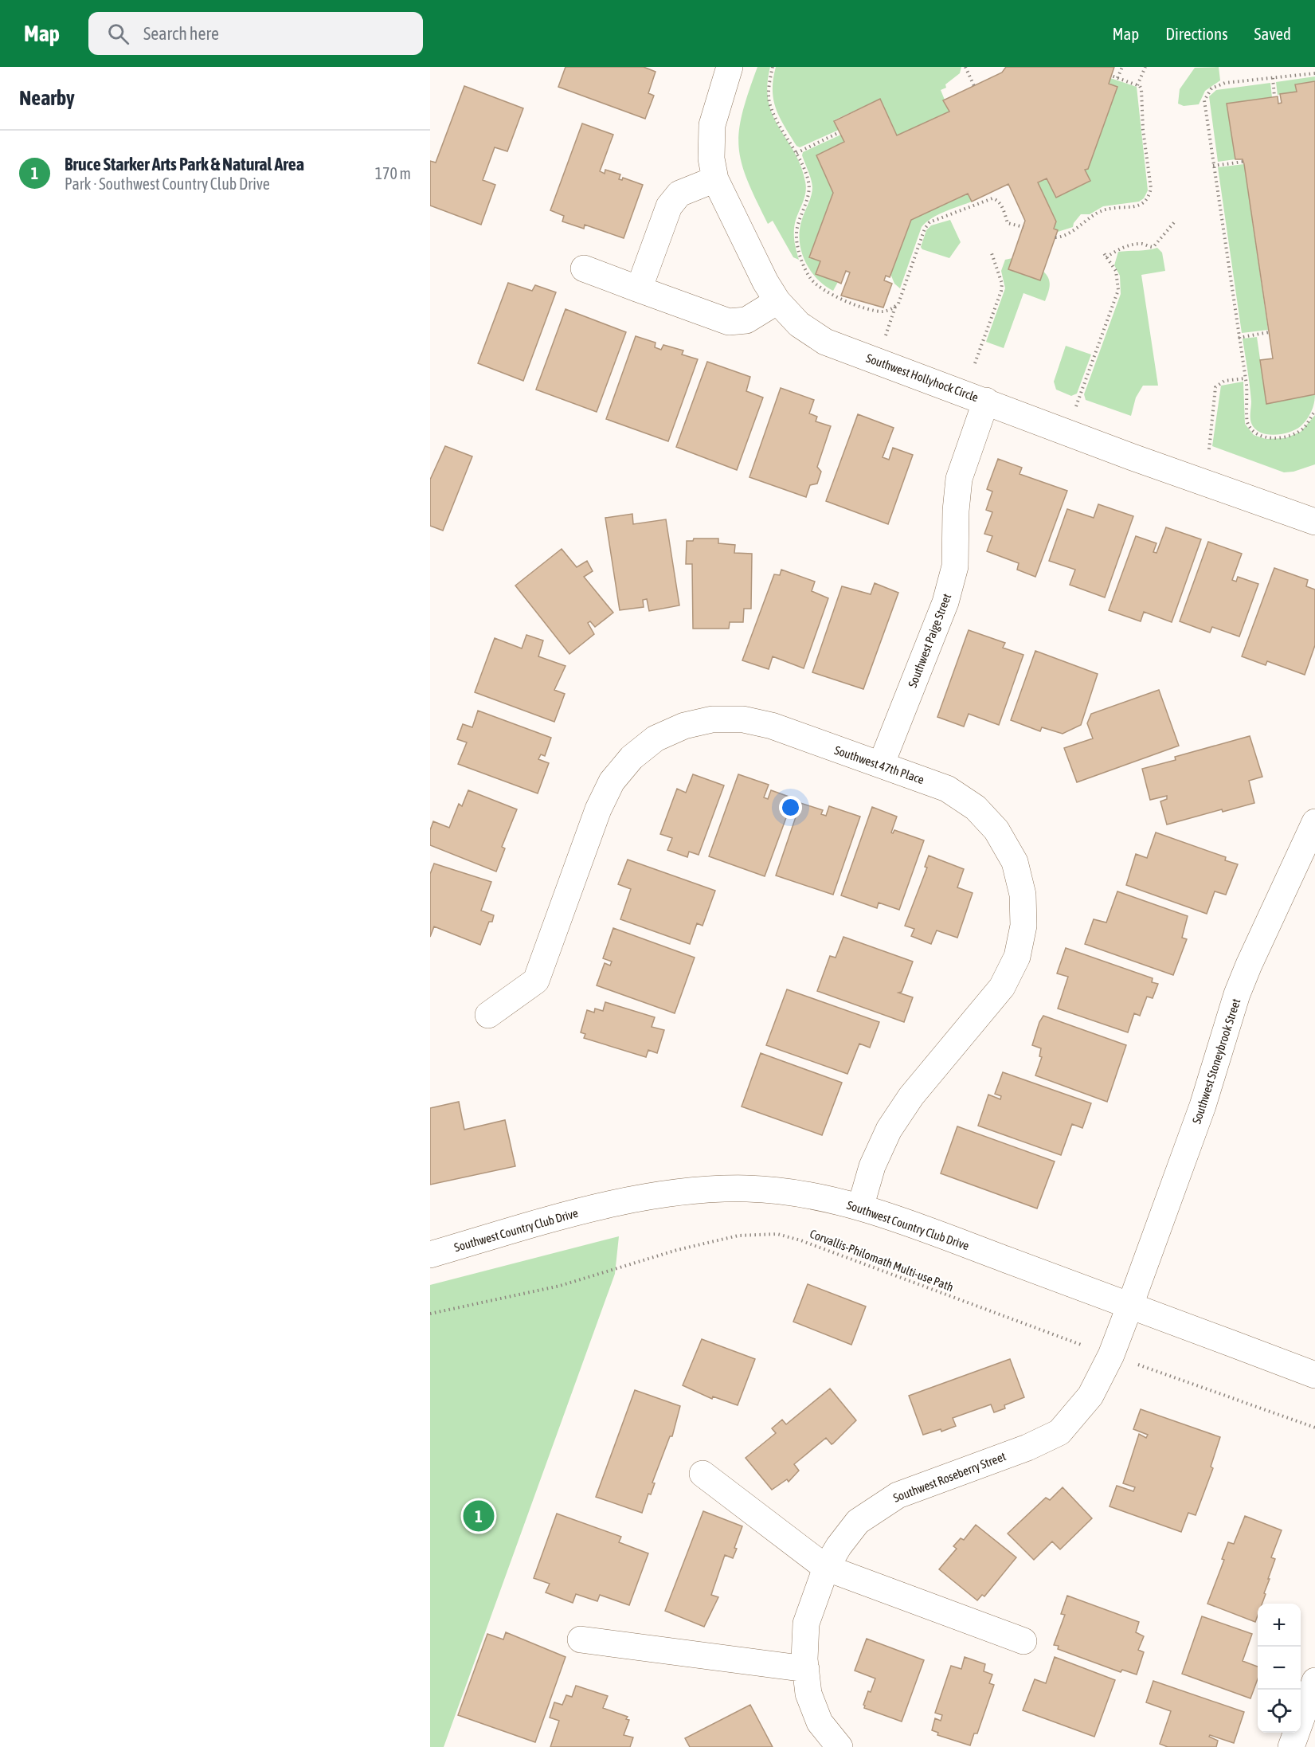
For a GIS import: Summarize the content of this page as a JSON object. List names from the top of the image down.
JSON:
{
  "streets": {
    "street": [
      "Southwest Hollyhock Circle",
      "Southwest Paige Street",
      "Southwest 47th Place",
      "Southwest Stoneybrook Street",
      "Southwest Country Club Drive",
      "Southwest Roseberry Street"
    ],
    "path": ["Corvallis-Philomath Multi-use Path"]
  },
  "crossings": [
    ["Southwest Hollyhock Circle", "Southwest Paige Street"],
    ["Southwest Paige Street", "Southwest 47th Place"],
    ["Southwest 47th Place", "Southwest Country Club Drive"],
    ["Southwest Stoneybrook Street", "Southwest Country Club Drive"],
    ["Southwest Stoneybrook Street", "Southwest Roseberry Street"],
    ["Southwest Country Club Drive", "Southwest Roseberry Street"],
    ["Corvallis-Philomath Multi-use Path", "Southwest Roseberry Street"]
  ],
  "page": {
    "header": "Map",
    "search": "Search here",
    "nav": ["Map", "Directions", "Saved"],
    "heading": "Nearby",
    "list": [
      {
        "mark": "1",
        "name": "Bruce Starker Arts Park & Natural Area",
        "note": "Park · Southwest Country Club Drive",
        "value": "170 m"
      }
    ],
    "pins": "1",
    "map_buttons": ["+", "−"]
  }
}
